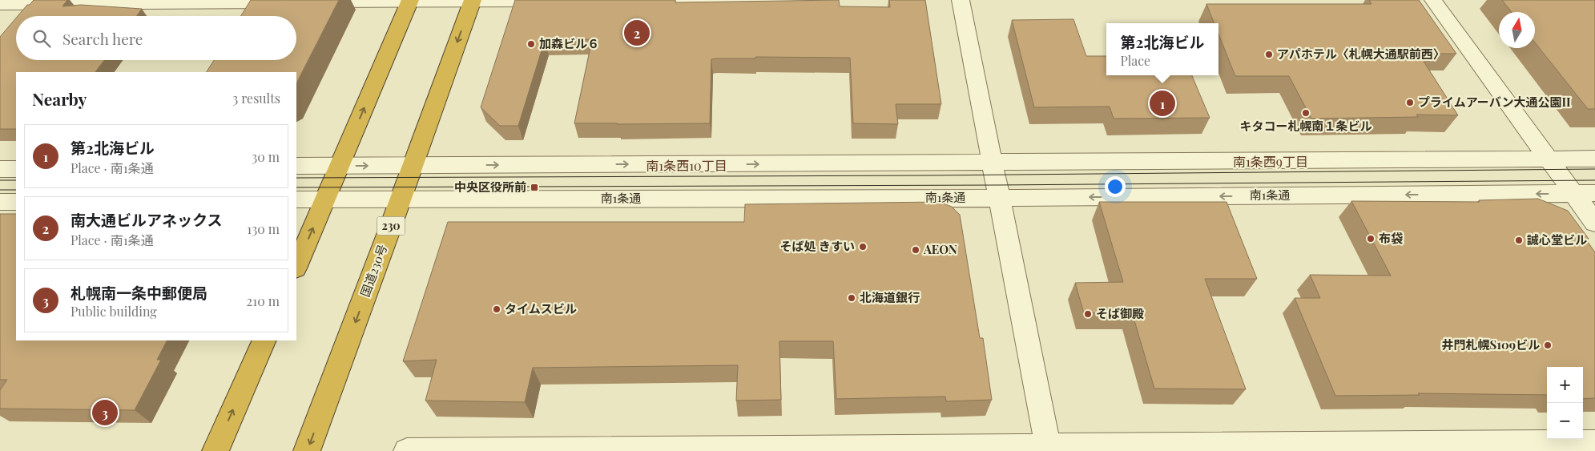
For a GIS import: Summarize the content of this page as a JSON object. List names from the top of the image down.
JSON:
{
  "streets": {
    "highway": ["230", "国道230号"],
    "street": ["南1条通"]
  },
  "crossings": [
    ["南1条通", "国道230号"]
  ],
  "districts": ["南1条西9丁目", "南1条西10丁目"],
  "places": {
    "other": [
      "加森ビル６",
      "アパホテル〈札幌大通駅前西〉",
      "プライムアーバン大通公園II",
      "キタコー札幌南１条ビル",
      "布袋",
      "誠心堂ビル",
      "そば処 きすい",
      "AEON",
      "北海道銀行",
      "タイムスビル",
      "そば御殿",
      "井門札幌S109ビル"
    ],
    "transit": ["中央区役所前"]
  },
  "north": "top",
  "page": {
    "search": "Search here",
    "pins": ["2", "1", "3"],
    "popup": ["第2北海ビル", "Place"],
    "heading": ["Nearby", "3 results"],
    "list": [
      {
        "mark": "1",
        "name": "第2北海ビル",
        "note": "Place · 南1条通",
        "value": "30 m"
      },
      {
        "mark": "2",
        "name": "南大通ビルアネックス",
        "note": "Place · 南1条通",
        "value": "130 m"
      },
      {
        "mark": "3",
        "name": "札幌南一条中郵便局",
        "note": "Public building",
        "value": "210 m"
      }
    ],
    "map_buttons": ["+", "−"]
  }
}
